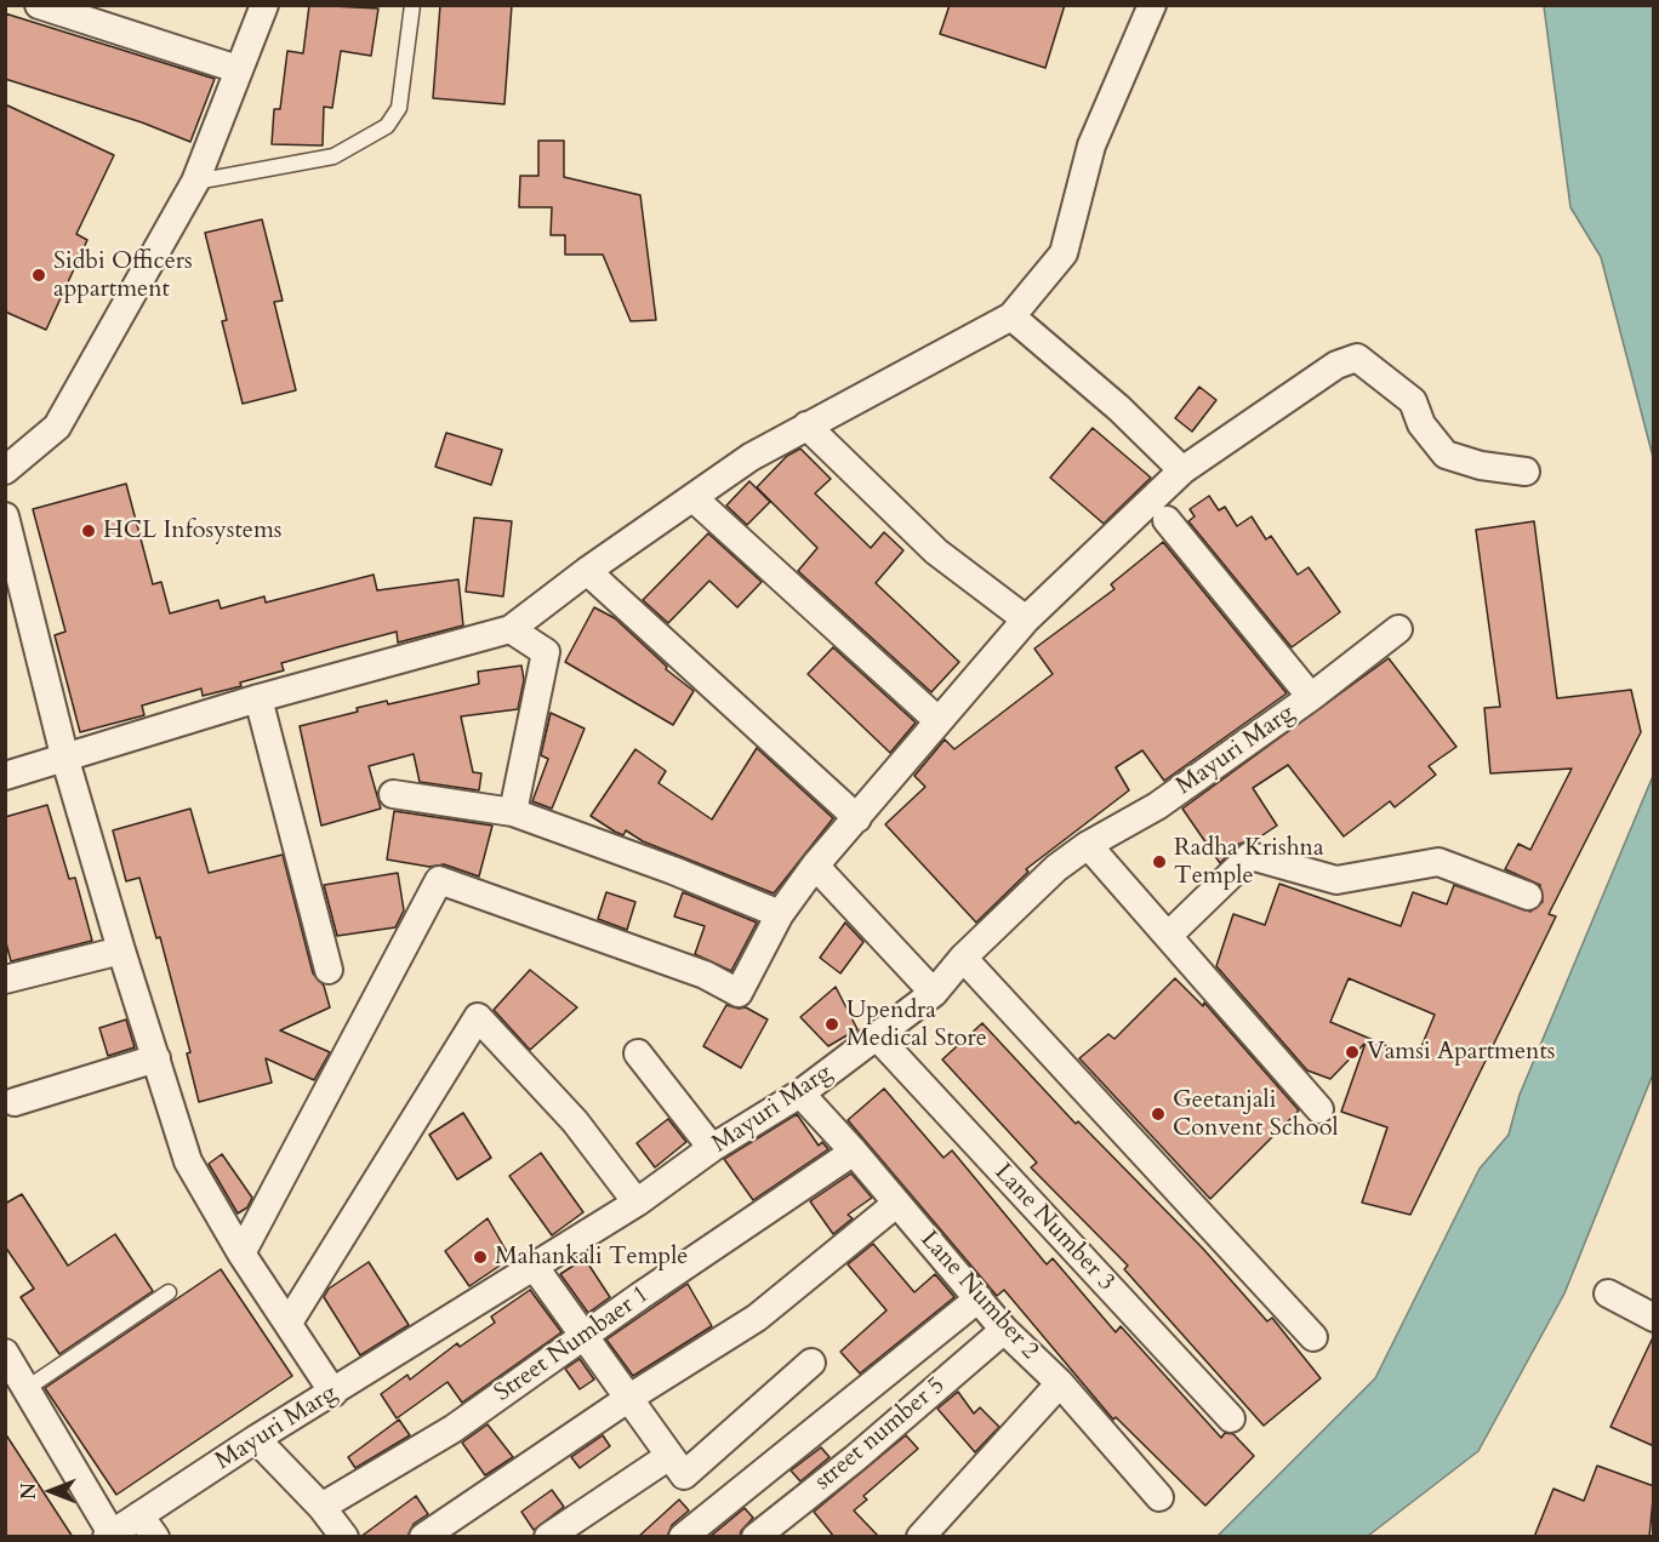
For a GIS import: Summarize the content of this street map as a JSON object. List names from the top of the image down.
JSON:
{
  "streets": {
    "street": [
      "Mayuri Marg",
      "Lane Number 3",
      "Lane Number 2",
      "Street Numbaer 1",
      "street number 5"
    ]
  },
  "crossings": [
    ["Mayuri Marg", "Lane Number 3"],
    ["Mayuri Marg", "Lane Number 2"],
    ["Lane Number 2", "Street Numbaer 1"],
    ["Lane Number 2", "street number 5"]
  ],
  "places": [
    "Sidbi Officers appartment",
    "HCL Infosystems",
    "Radha Krishna Temple",
    "Upendra Medical Store",
    "Vamsi Apartments",
    "Geetanjali Convent School",
    "Mahankali Temple"
  ],
  "north": "left"
}
